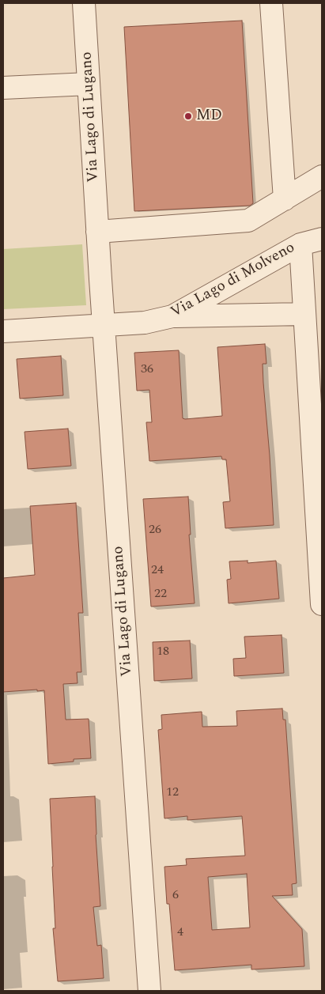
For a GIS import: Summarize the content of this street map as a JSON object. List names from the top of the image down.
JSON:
{
  "streets": {
    "street": ["Via Lago di Lugano", "Via Lago di Molveno"]
  },
  "crossings": [
    ["Via Lago di Lugano", "Via Lago di Molveno"]
  ],
  "places": ["MD"],
  "house_numbers": [
    "36",
    "26",
    "24",
    "22",
    "18",
    "12",
    "6",
    "4"
  ]
}
